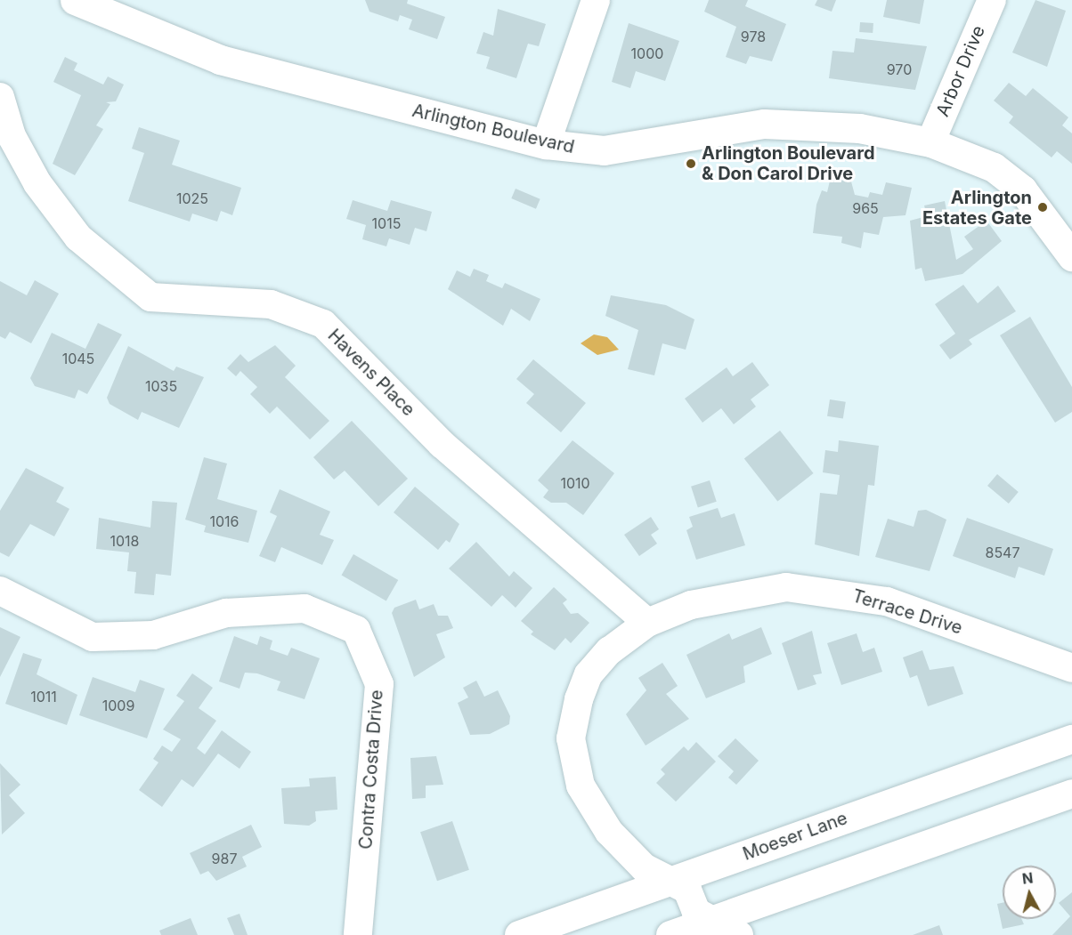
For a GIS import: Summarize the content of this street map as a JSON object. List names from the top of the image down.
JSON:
{
  "streets": {
    "main road": ["Arlington Boulevard"],
    "street": [
      "Arbor Drive",
      "Havens Place",
      "Terrace Drive",
      "Contra Costa Drive",
      "Moeser Lane"
    ]
  },
  "crossings": [
    ["Arbor Drive", "Arlington Boulevard"],
    ["Havens Place", "Terrace Drive"],
    ["Terrace Drive", "Moeser Lane"]
  ],
  "places": ["Arlington Boulevard & Don Carol Drive", "Arlington Estates Gate"],
  "house_numbers": [
    "978",
    "1000",
    "970",
    "1025",
    "965",
    "1015",
    "1045",
    "1035",
    "1010",
    "1016",
    "1018",
    "8547",
    "1011",
    "1009",
    "987"
  ],
  "north": "top"
}
